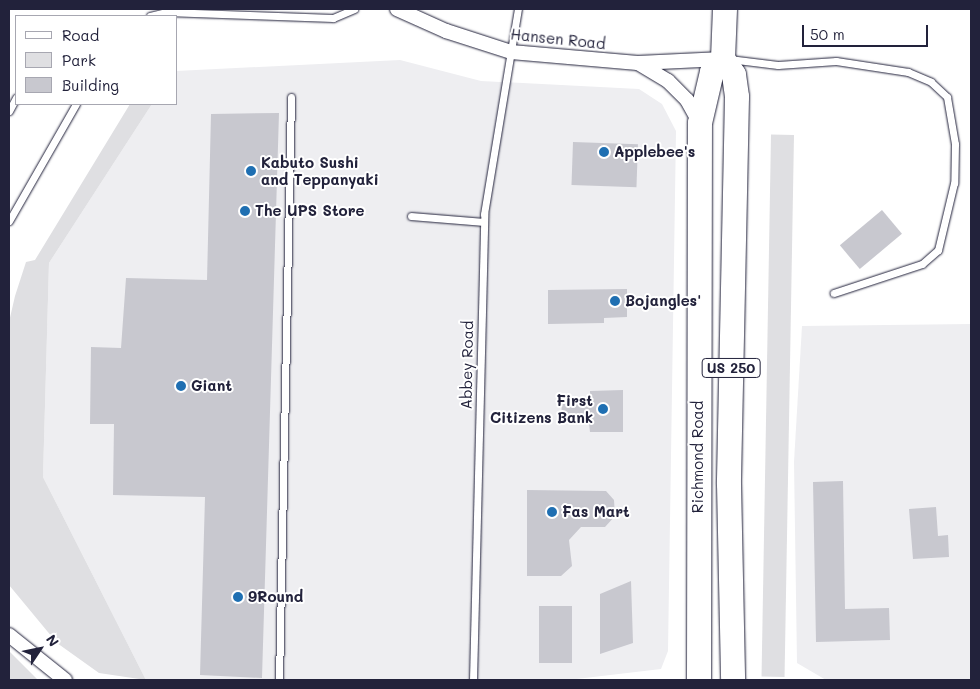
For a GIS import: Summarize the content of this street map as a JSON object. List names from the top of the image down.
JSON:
{
  "streets": {
    "highway": ["US 250", "Richmond Road"],
    "street": ["Hansen Road"],
    "lane": ["Abbey Road"]
  },
  "crossings": [
    ["Hansen Road", "Abbey Road"],
    ["Hansen Road", "Richmond Road"]
  ],
  "places": [
    "Applebee's",
    "Kabuto Sushi and Teppanyaki",
    "The UPS Store",
    "Bojangles'",
    "Giant",
    "First Citizens Bank",
    "Fas Mart",
    "9Round"
  ],
  "legend": ["Road", "Park", "Building"],
  "scale_bar": "50 m",
  "north": "top right"
}
